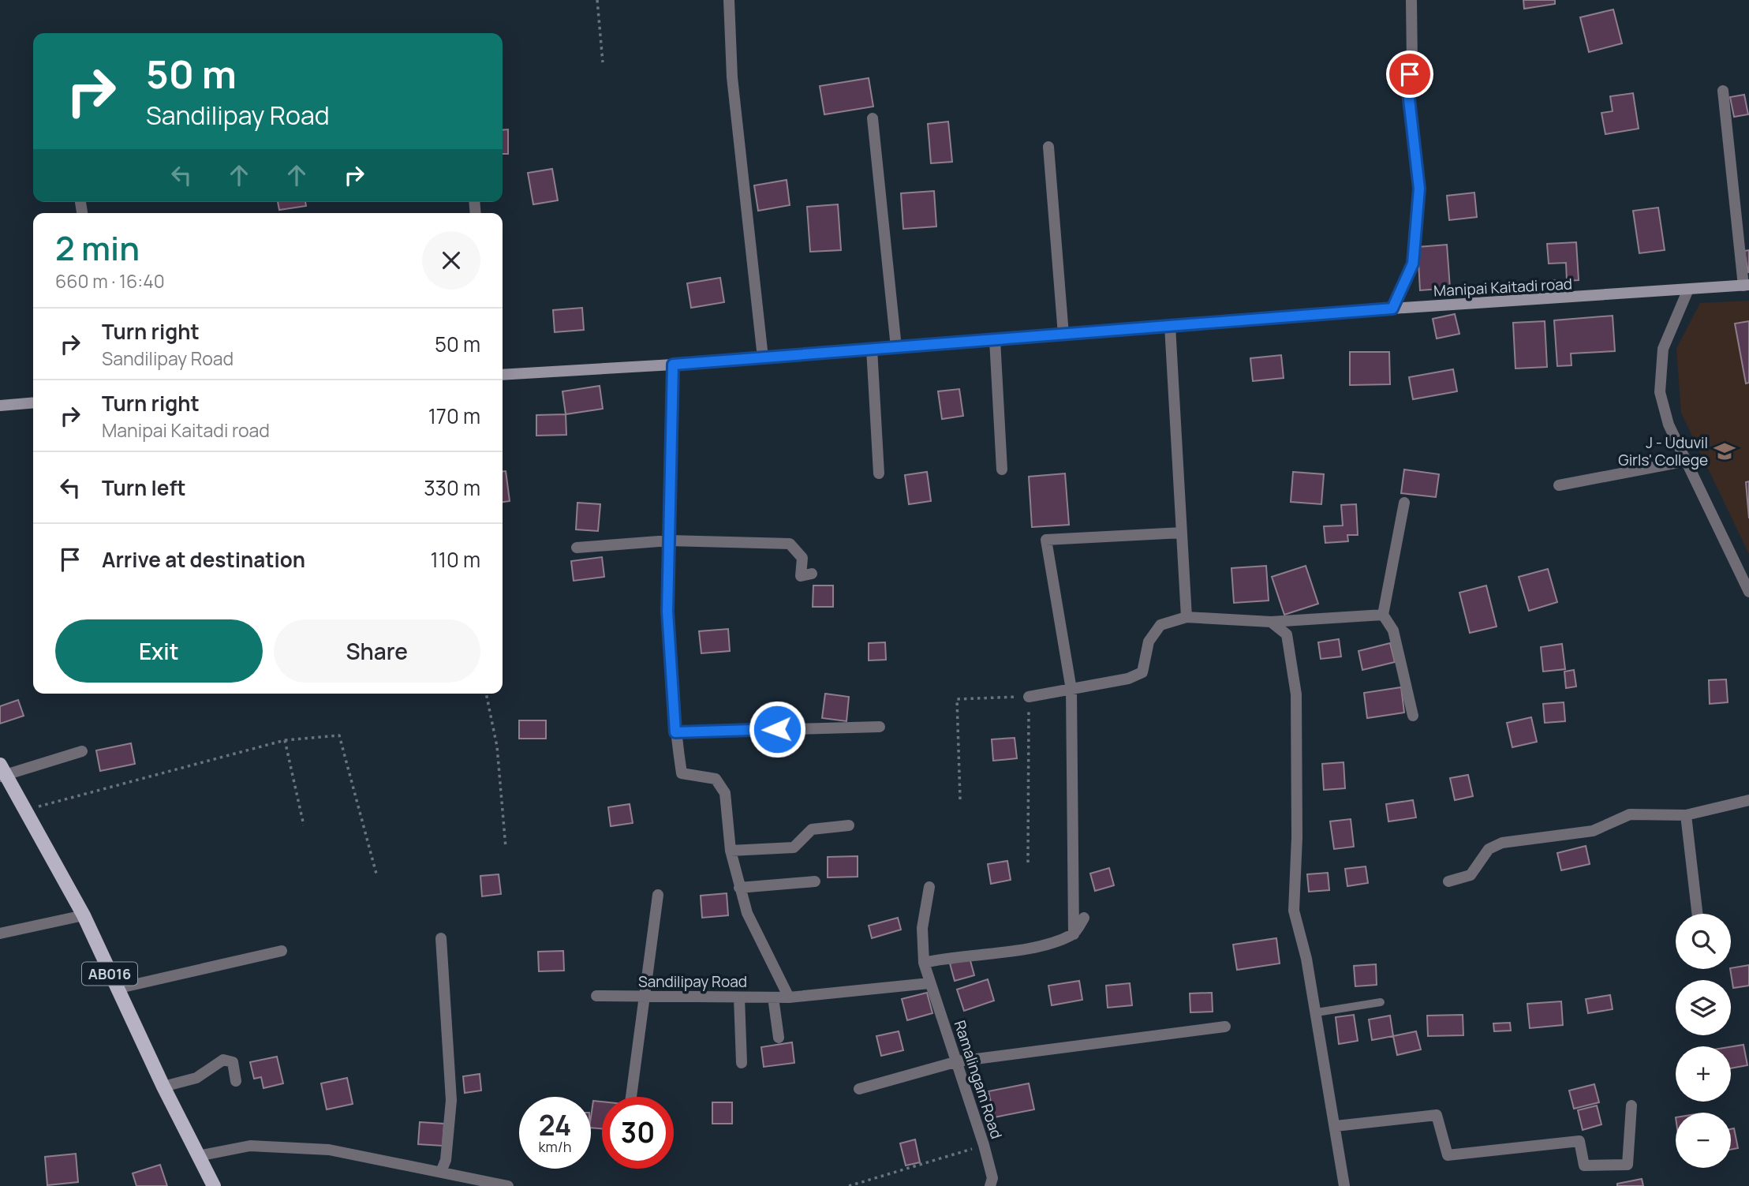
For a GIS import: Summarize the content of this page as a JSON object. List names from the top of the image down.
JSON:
{
  "streets": {
    "main road": ["Manipai Kaitadi road", "AB016"],
    "street": ["Sandilipay Road", "Ramalingam Road"]
  },
  "crossings": [
    ["Sandilipay Road", "Ramalingam Road"]
  ],
  "places": {
    "school or university": ["J - Uduvil Girls' College"]
  },
  "page": {
    "turn": ["50 m", "Sandilipay Road"],
    "heading": ["2 min", "660 m · 16:40"],
    "list": [
      {
        "name": "Turn right",
        "note": "Sandilipay Road",
        "value": "50 m"
      },
      {
        "name": "Turn right",
        "note": "Manipai Kaitadi road",
        "value": "170 m"
      },
      {
        "name": "Turn left",
        "value": "330 m"
      },
      {
        "name": "Arrive at destination",
        "value": "110 m"
      }
    ],
    "buttons": ["Exit", "Share"],
    "map_buttons": ["+", "−"],
    "speed": "24 km/h",
    "limit": "30"
  }
}
